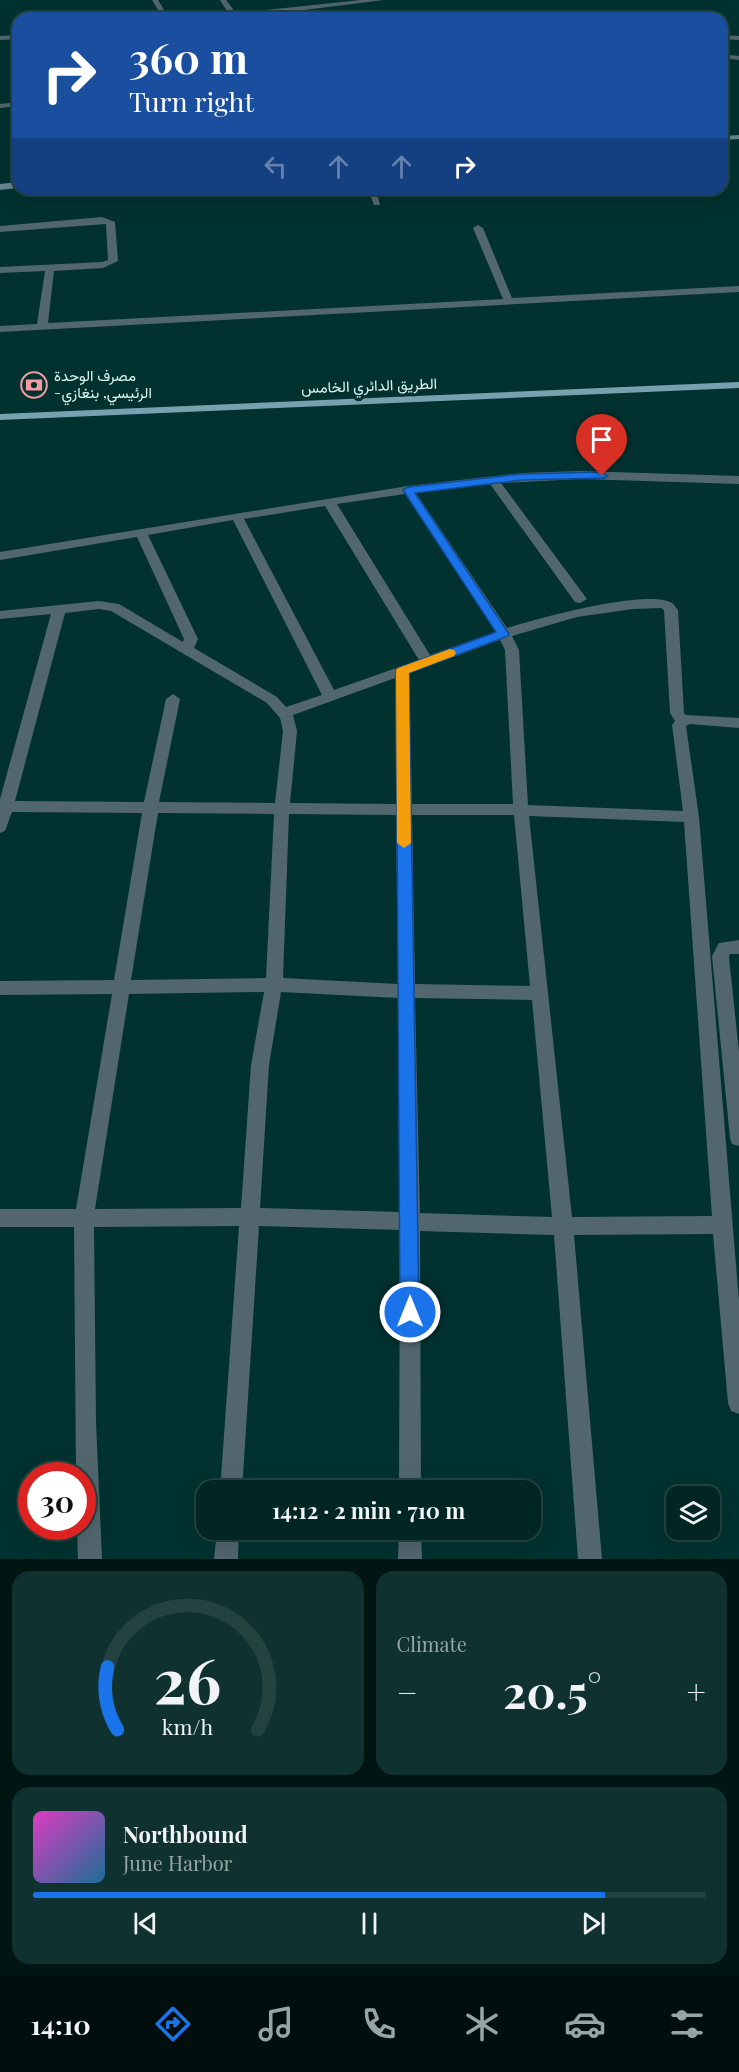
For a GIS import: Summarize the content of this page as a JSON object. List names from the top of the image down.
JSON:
{
  "streets": {
    "main road": ["الطريق الدائري الخامس"]
  },
  "places": {
    "bank": ["مصرف الوحدة -الرئيسي, بنغازي"]
  },
  "page": {
    "turn": ["360 m", "Turn right"],
    "limit": "30",
    "trip": "14:12 · 2 min · 710 m",
    "tile": "Climate",
    "heat": ["−", "20.5°", "+"],
    "song": ["Northbound", "June Harbor"],
    "tabs": "14:10",
    "gauge": ["26", "km/h"]
  }
}
